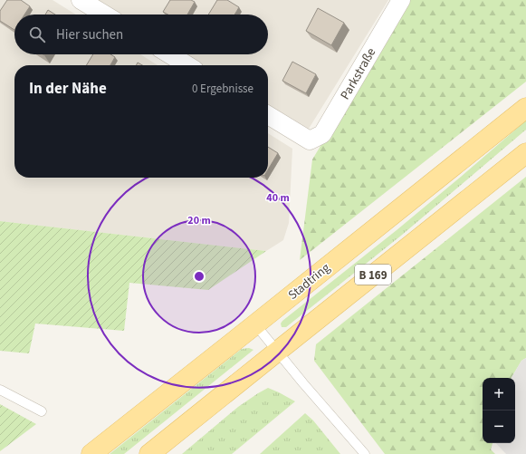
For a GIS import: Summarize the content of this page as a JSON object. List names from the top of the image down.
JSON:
{
  "streets": {
    "main road": ["B 169", "Stadtring"],
    "street": ["Parkstraße"]
  },
  "page": {
    "search": "Hier suchen",
    "heading": ["In der Nähe", "0 Ergebnisse"],
    "map_buttons": ["+", "−"]
  },
  "rings": ["40 m", "20 m"]
}
